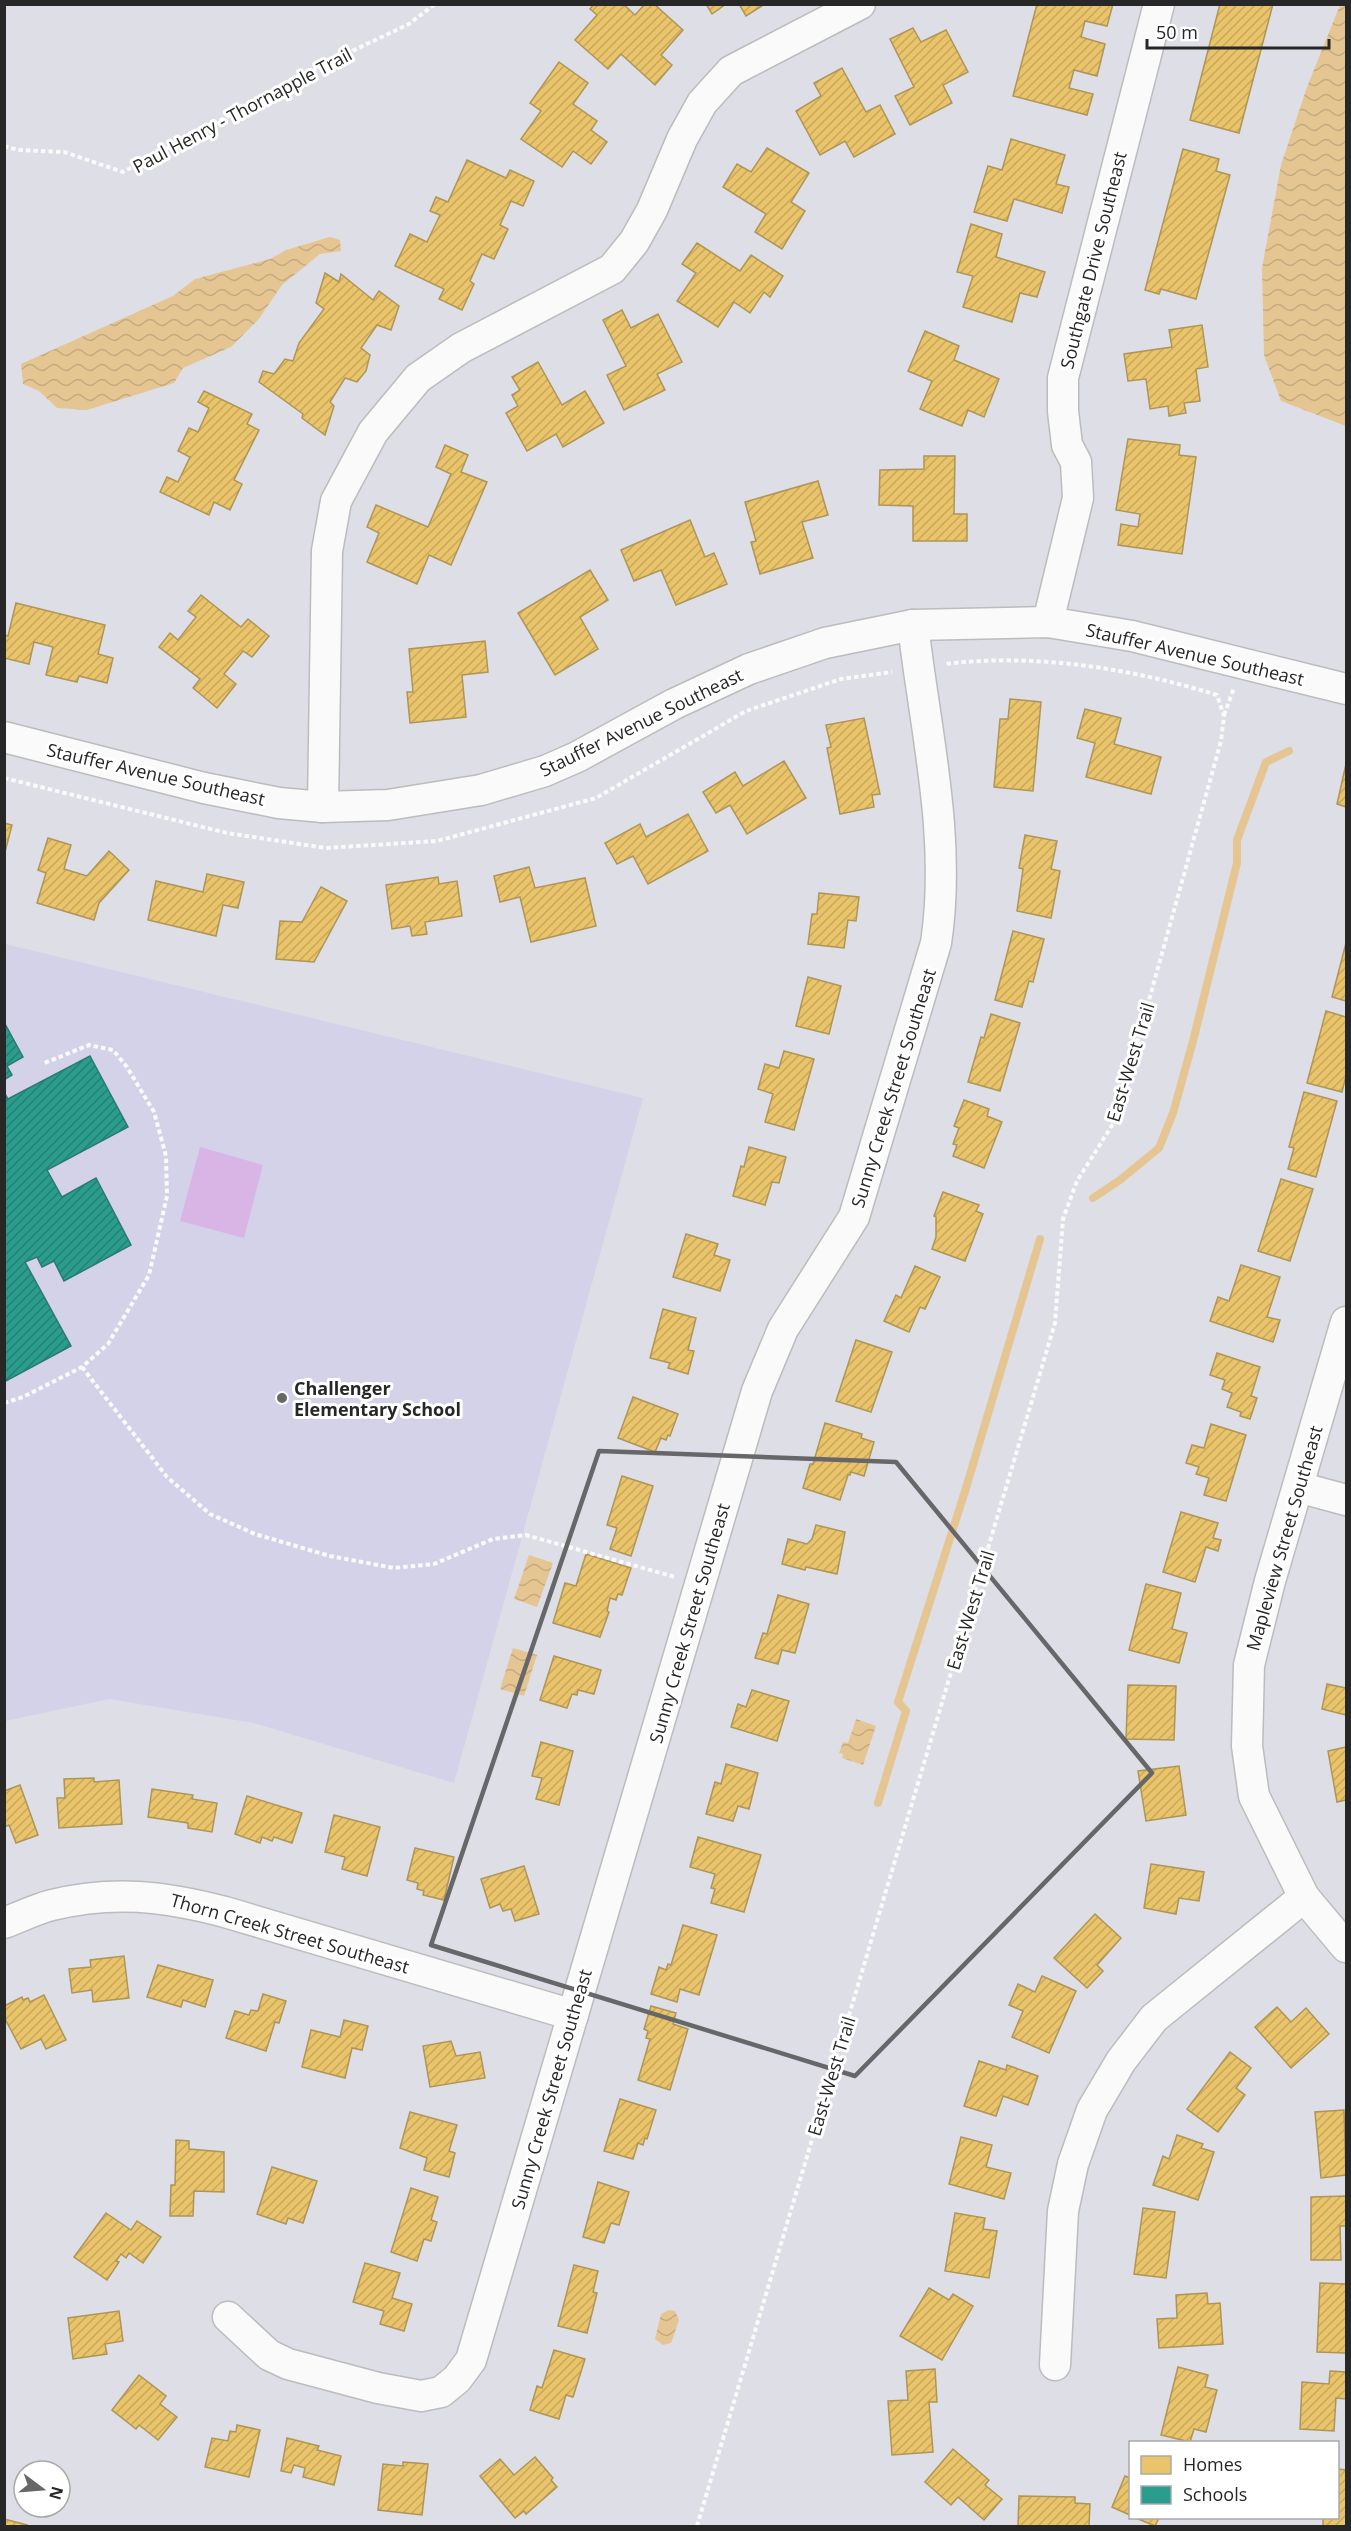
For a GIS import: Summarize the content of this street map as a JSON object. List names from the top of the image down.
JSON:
{
  "streets": {
    "street": [
      "Southgate Drive Southeast",
      "Stauffer Avenue Southeast",
      "Sunny Creek Street Southeast",
      "Mapleview Street Southeast",
      "Thorn Creek Street Southeast"
    ],
    "path": ["Paul Henry - Thornapple Trail", "East-West Trail"]
  },
  "crossings": [
    ["Southgate Drive Southeast", "Stauffer Avenue Southeast"],
    ["Stauffer Avenue Southeast", "Sunny Creek Street Southeast"],
    ["Sunny Creek Street Southeast", "Thorn Creek Street Southeast"]
  ],
  "places": ["Challenger Elementary School"],
  "legend": ["Homes", "Schools"],
  "scale_bar": "50 m",
  "north": "right"
}
